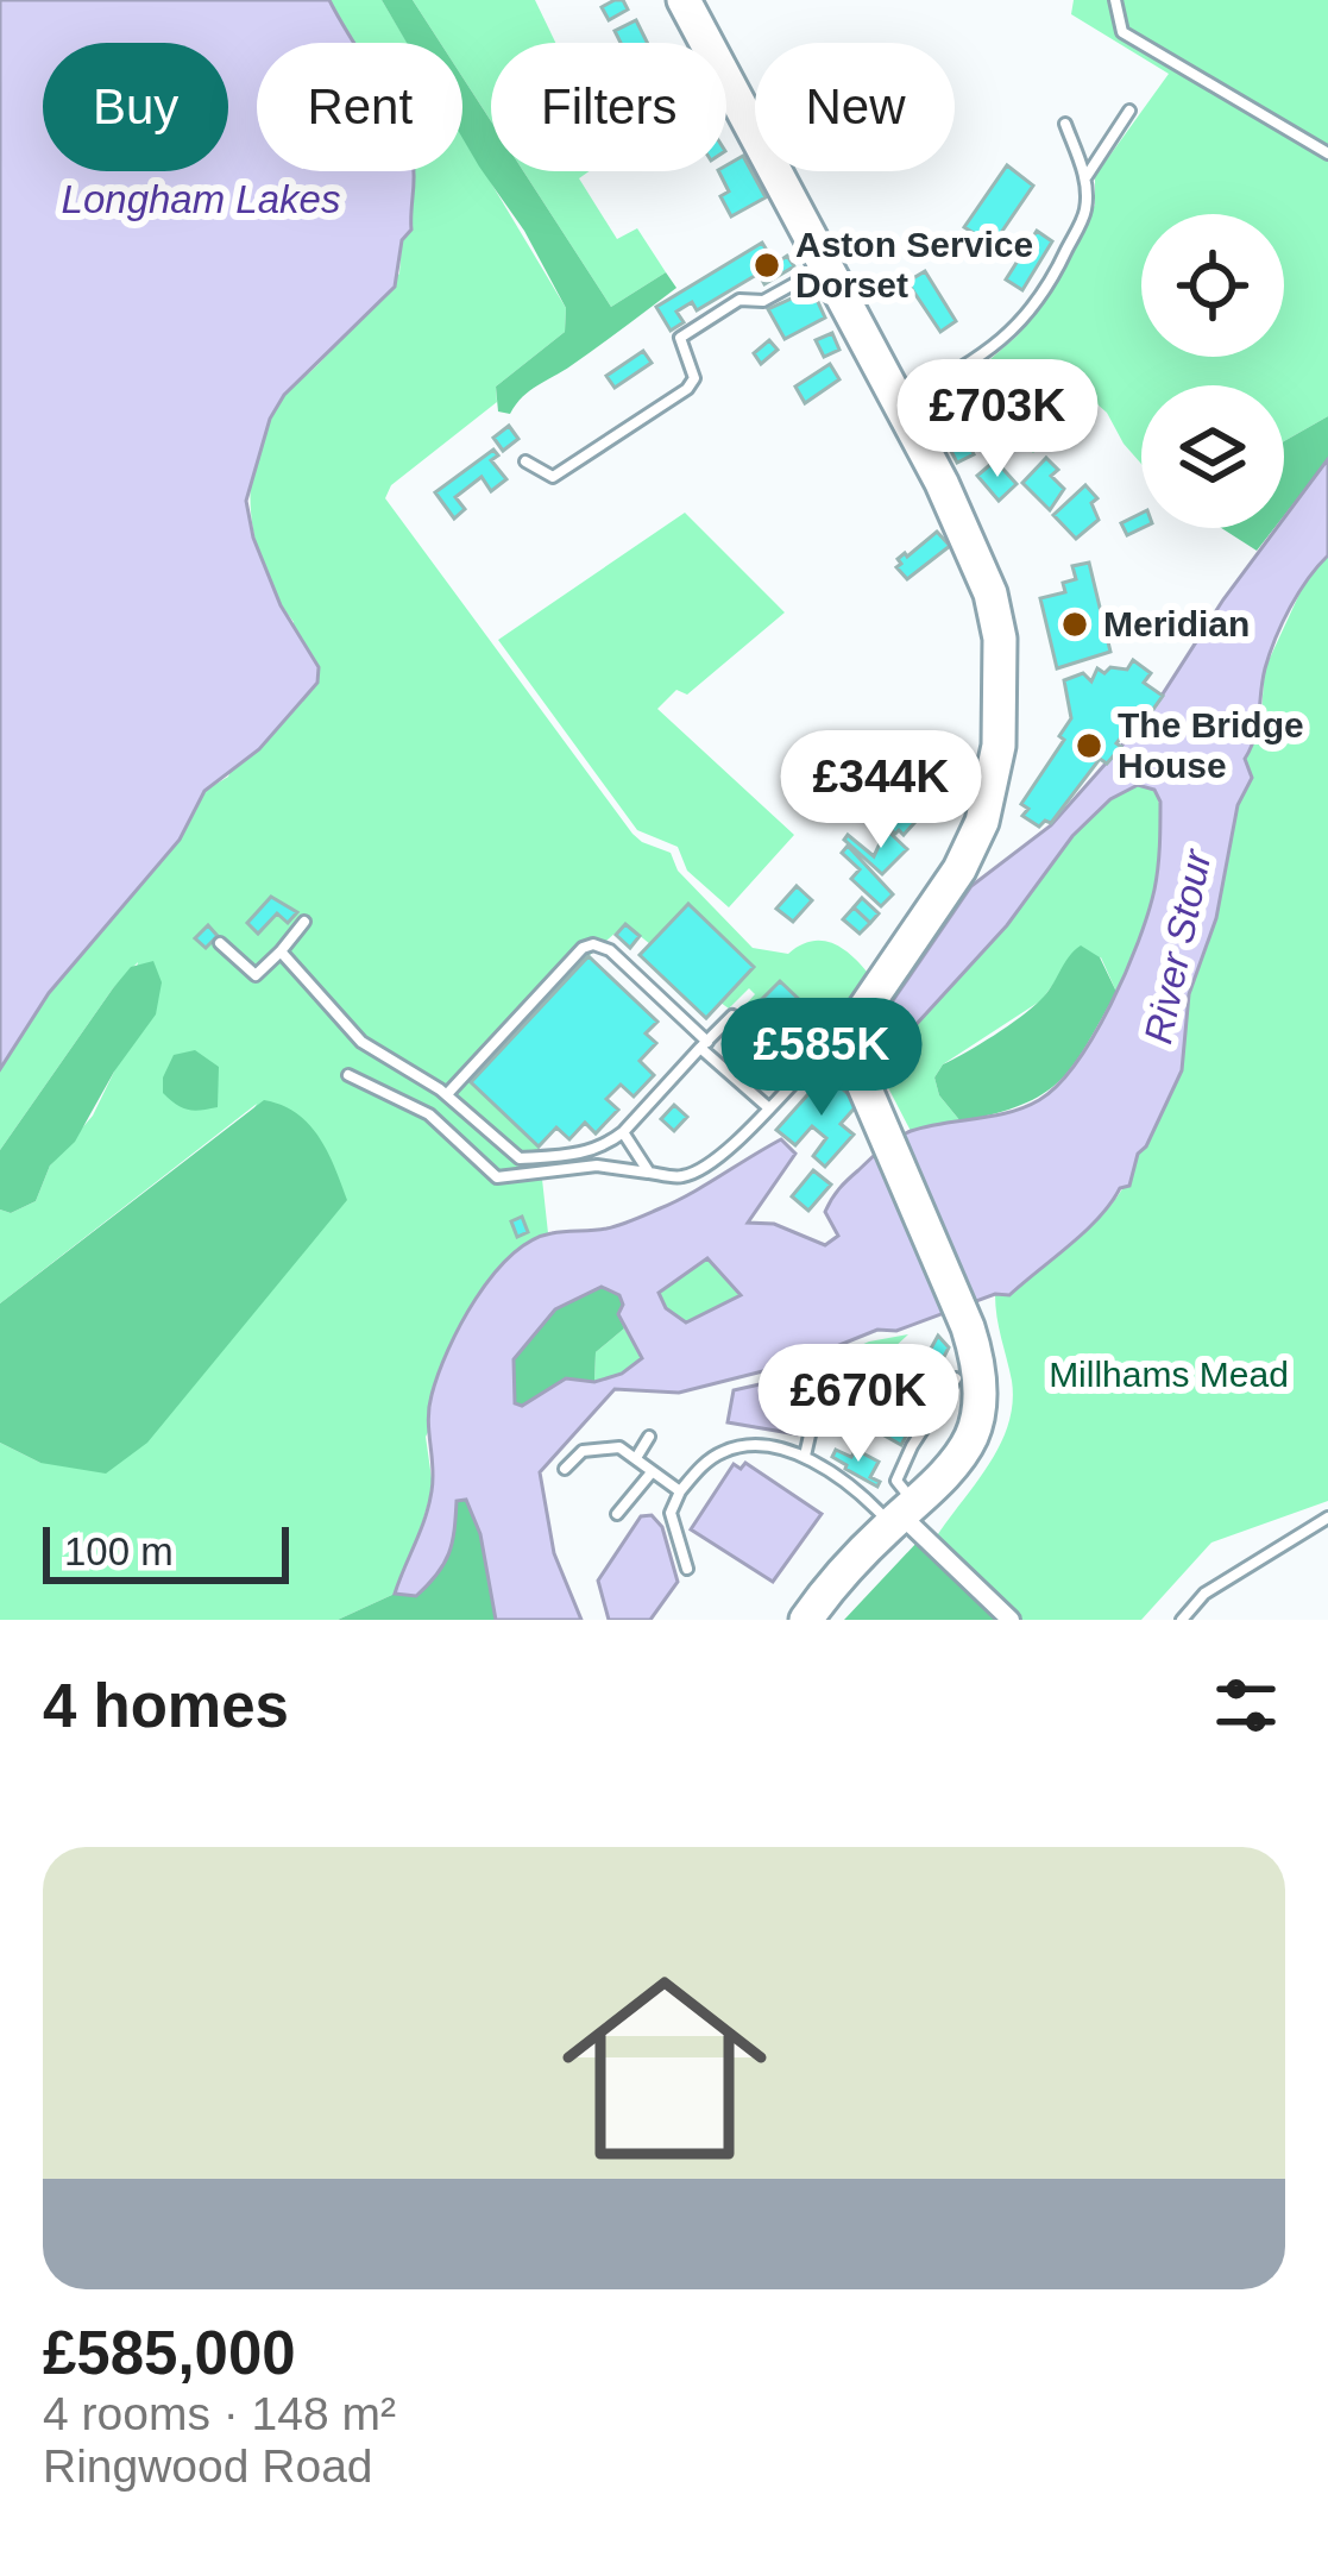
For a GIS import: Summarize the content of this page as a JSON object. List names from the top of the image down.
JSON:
{
  "water": ["Longham Lakes", "River Stour"],
  "parks": ["Millhams Mead"],
  "places": ["Aston Service Dorset", "Meridian", "The Bridge House"],
  "scale_bar": "100 m",
  "page": {
    "chip": [
      "Buy",
      "Rent",
      "Filters",
      "New"
    ],
    "price": [
      "£703K",
      "£344K",
      "£585K",
      "£670K"
    ],
    "scale": "100 m",
    "heading": "4 homes",
    "list": [
      {
        "name": "£585,000",
        "note": "4 rooms · 148 m² · Ringwood Road"
      }
    ]
  }
}
